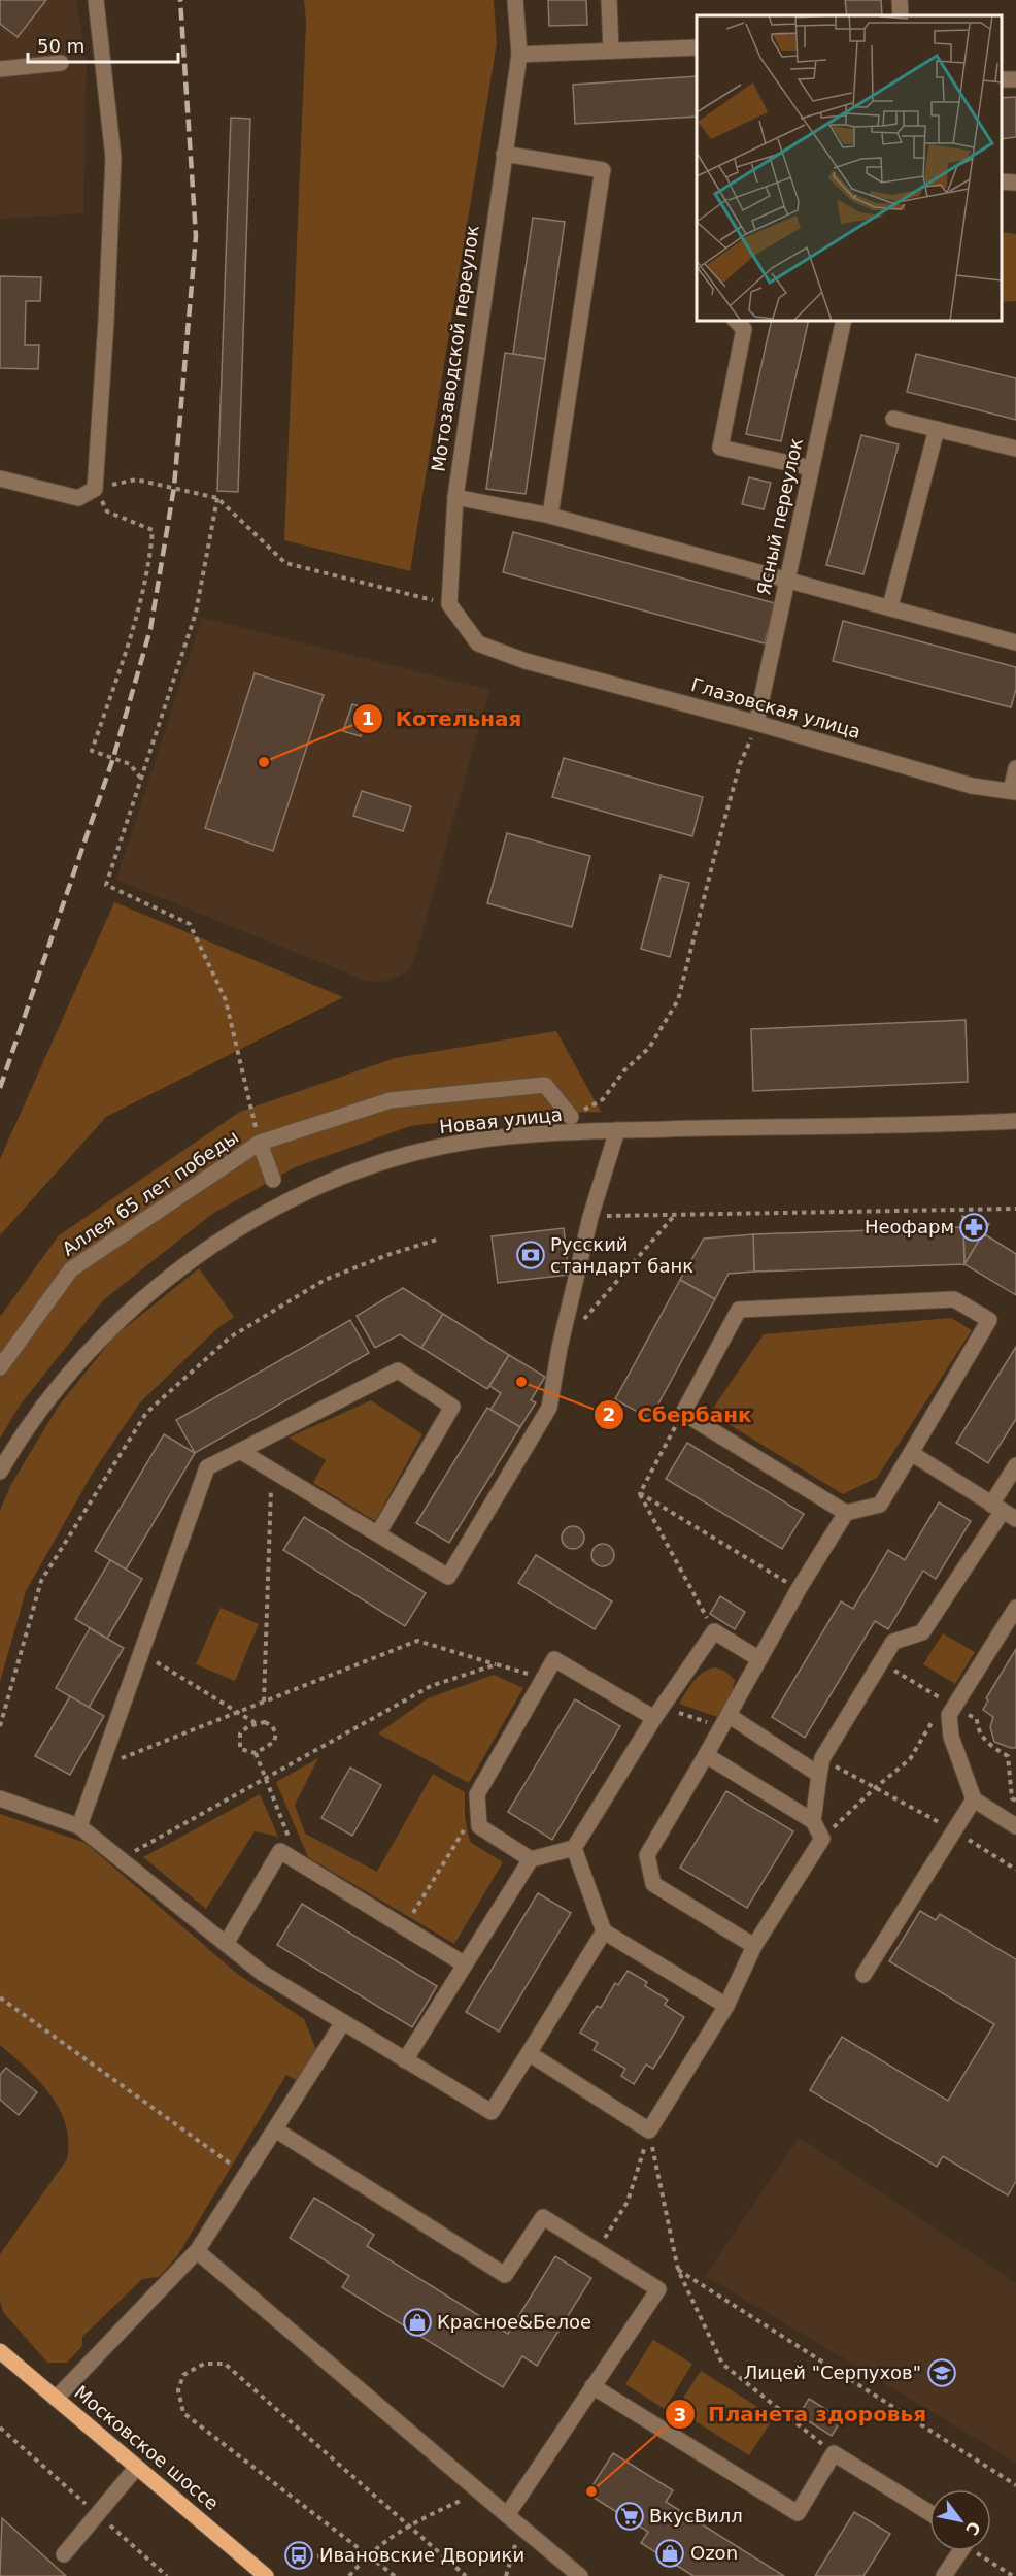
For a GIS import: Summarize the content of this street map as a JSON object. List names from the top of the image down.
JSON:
{
  "streets": {
    "main road": ["Московское шоссе"],
    "street": [
      "Мотозаводской переулок",
      "Ясный переулок",
      "Глазовская улица",
      "Новая улица",
      "Аллея 65 лет победы"
    ]
  },
  "crossings": [
    ["Мотозаводской переулок", "Глазовская улица"],
    ["Ясный переулок", "Глазовская улица"]
  ],
  "places": {
    "other": ["Котельная", "Сбербанк", "Планета здоровья"],
    "pharmacy": ["Неофарм"],
    "bank": ["Русский стандарт банк"],
    "shop": ["Красное&Белое", "Ozon"],
    "school or university": ["Лицей \"Серпухов\""],
    "supermarket": ["ВкусВилл"],
    "bus stop": ["Ивановские Дворики"]
  },
  "scale_bar": "50 m",
  "north": "bottom right"
}
